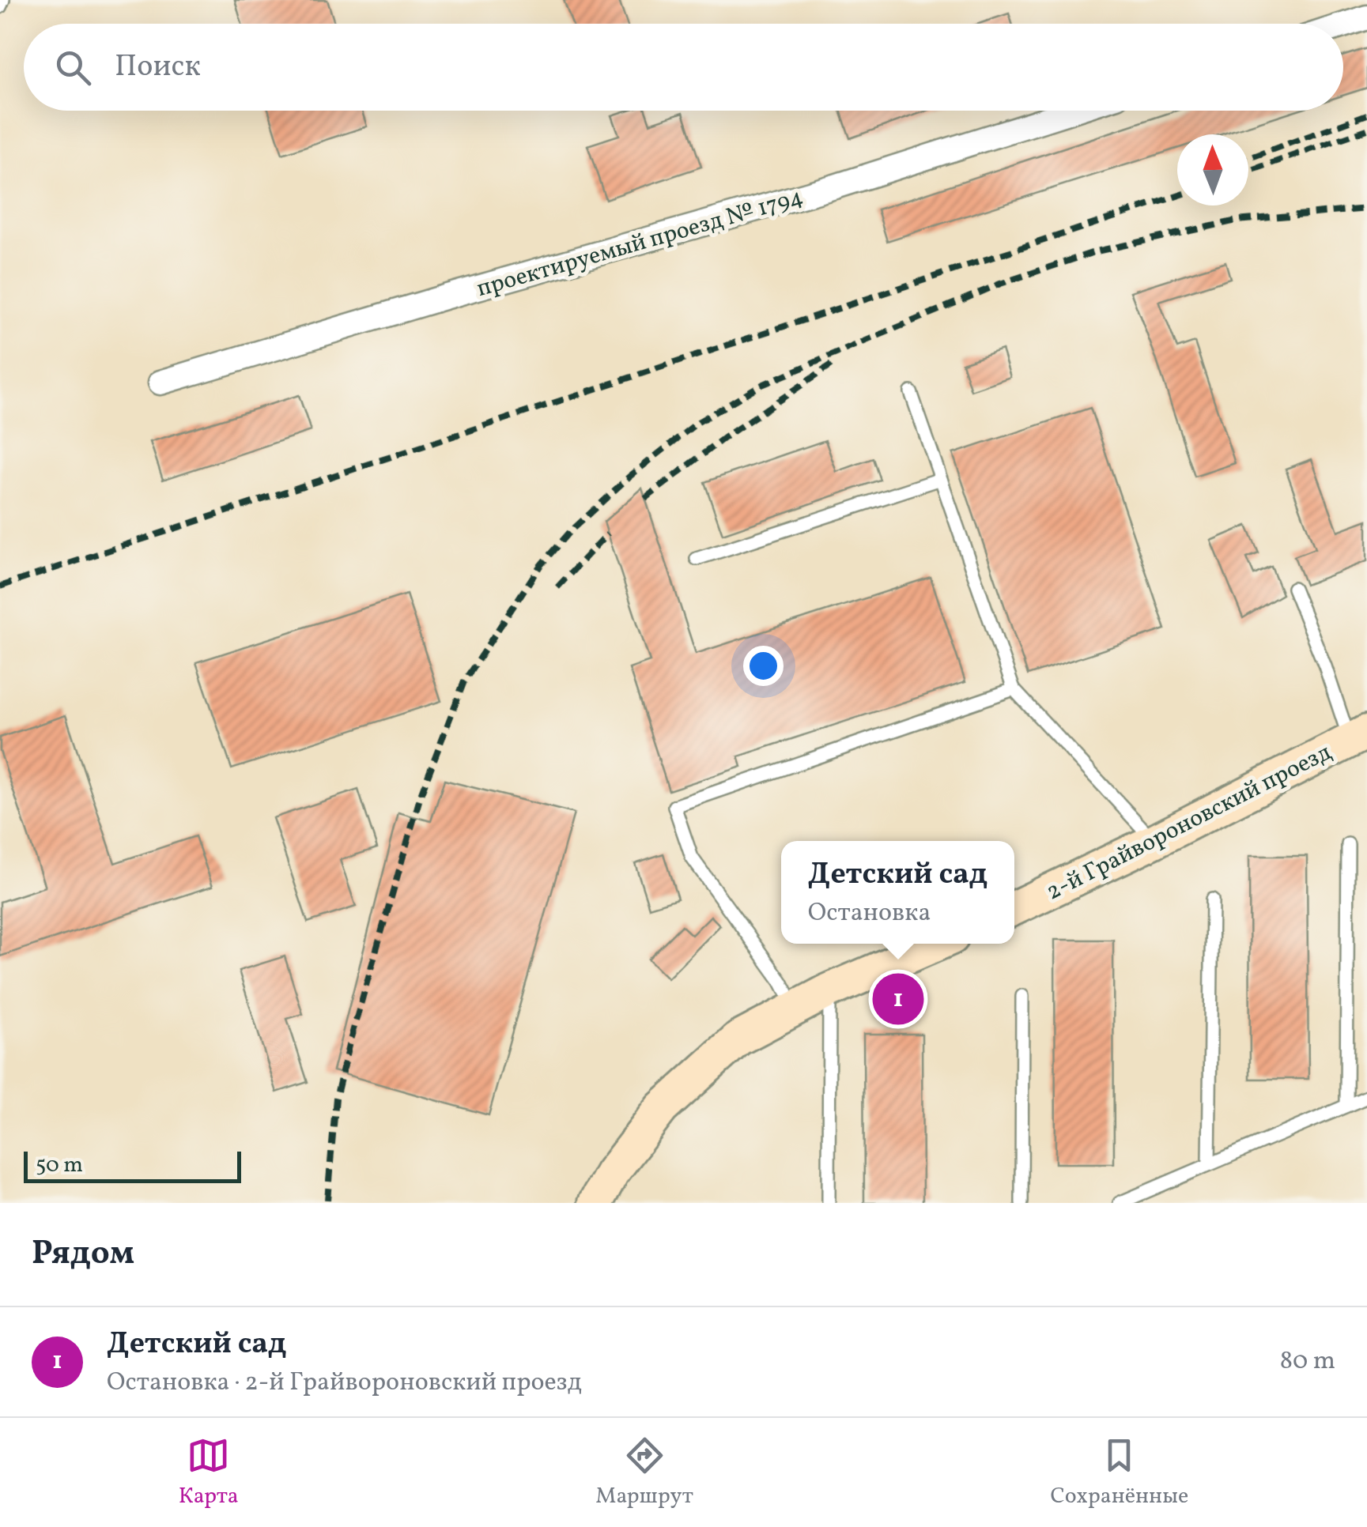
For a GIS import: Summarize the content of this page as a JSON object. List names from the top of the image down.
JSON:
{
  "streets": {
    "main road": ["2-й Грайвороновский проезд"],
    "street": ["проектируемый проезд № 1794"]
  },
  "scale_bar": "50 m",
  "north": "top",
  "page": {
    "search": "Поиск",
    "popup": ["Детский сад", "Остановка"],
    "pins": "1",
    "scale": "50 m",
    "heading": "Рядом",
    "list": [
      {
        "mark": "1",
        "name": "Детский сад",
        "note": "Остановка · 2-й Грайвороновский проезд",
        "value": "80 m"
      }
    ],
    "nav": ["Карта", "Маршрут", "Сохранённые"]
  }
}
